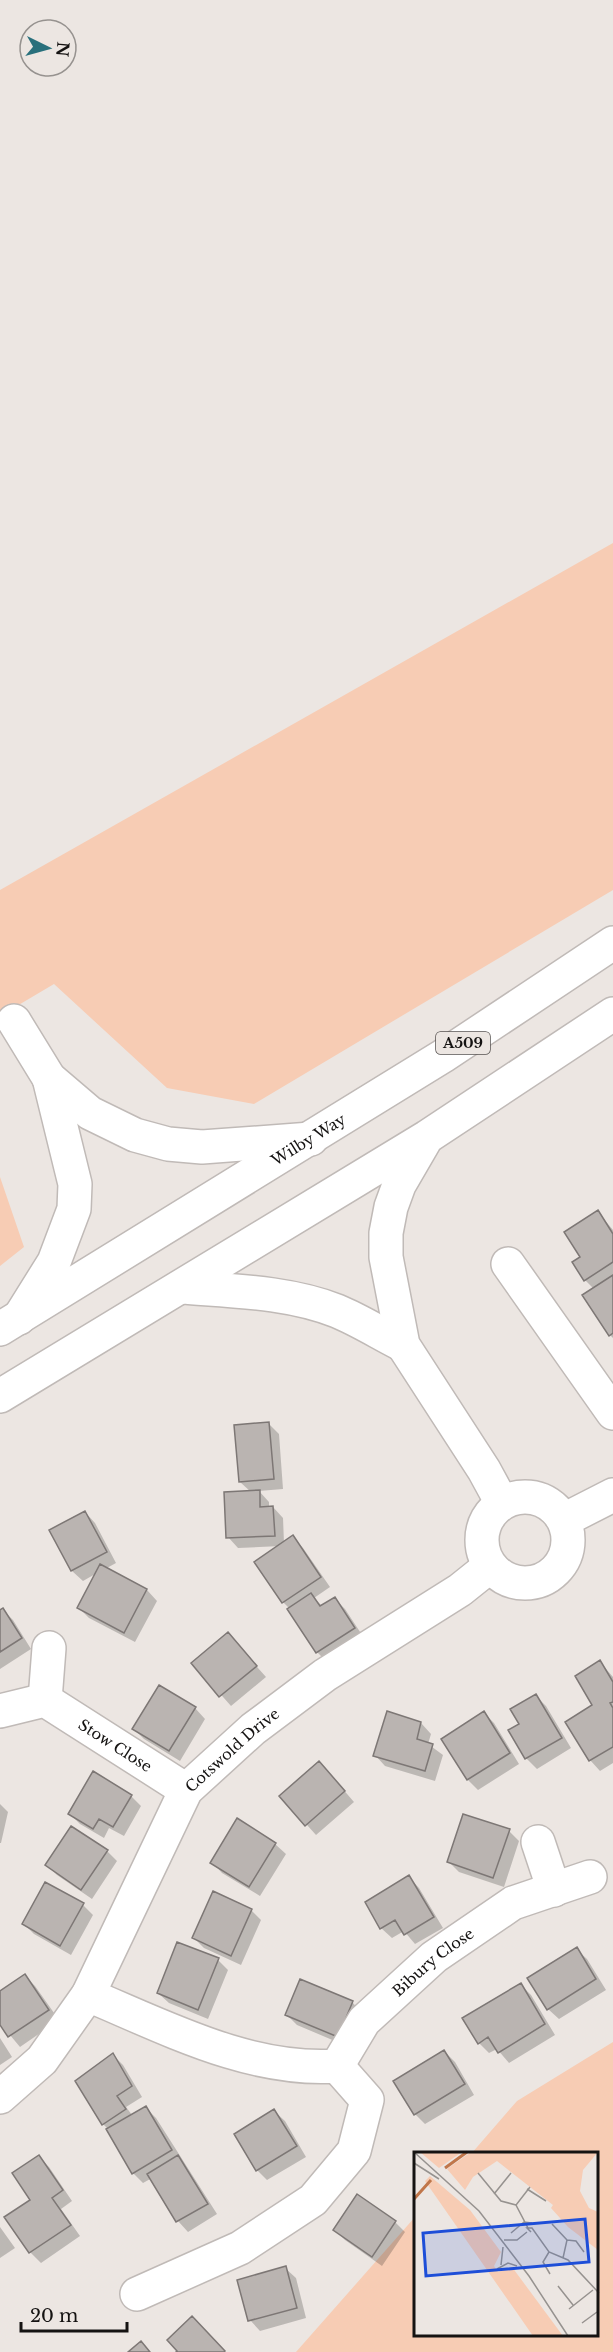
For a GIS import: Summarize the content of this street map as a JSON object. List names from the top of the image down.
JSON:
{
  "streets": {
    "main road": [
      "A509",
      "Wilby Way",
      "Stow Close",
      "Cotswold Drive",
      "Bibury Close"
    ]
  },
  "crossings": [
    ["Stow Close", "Cotswold Drive"]
  ],
  "scale_bar": "20 m",
  "north": "right"
}
